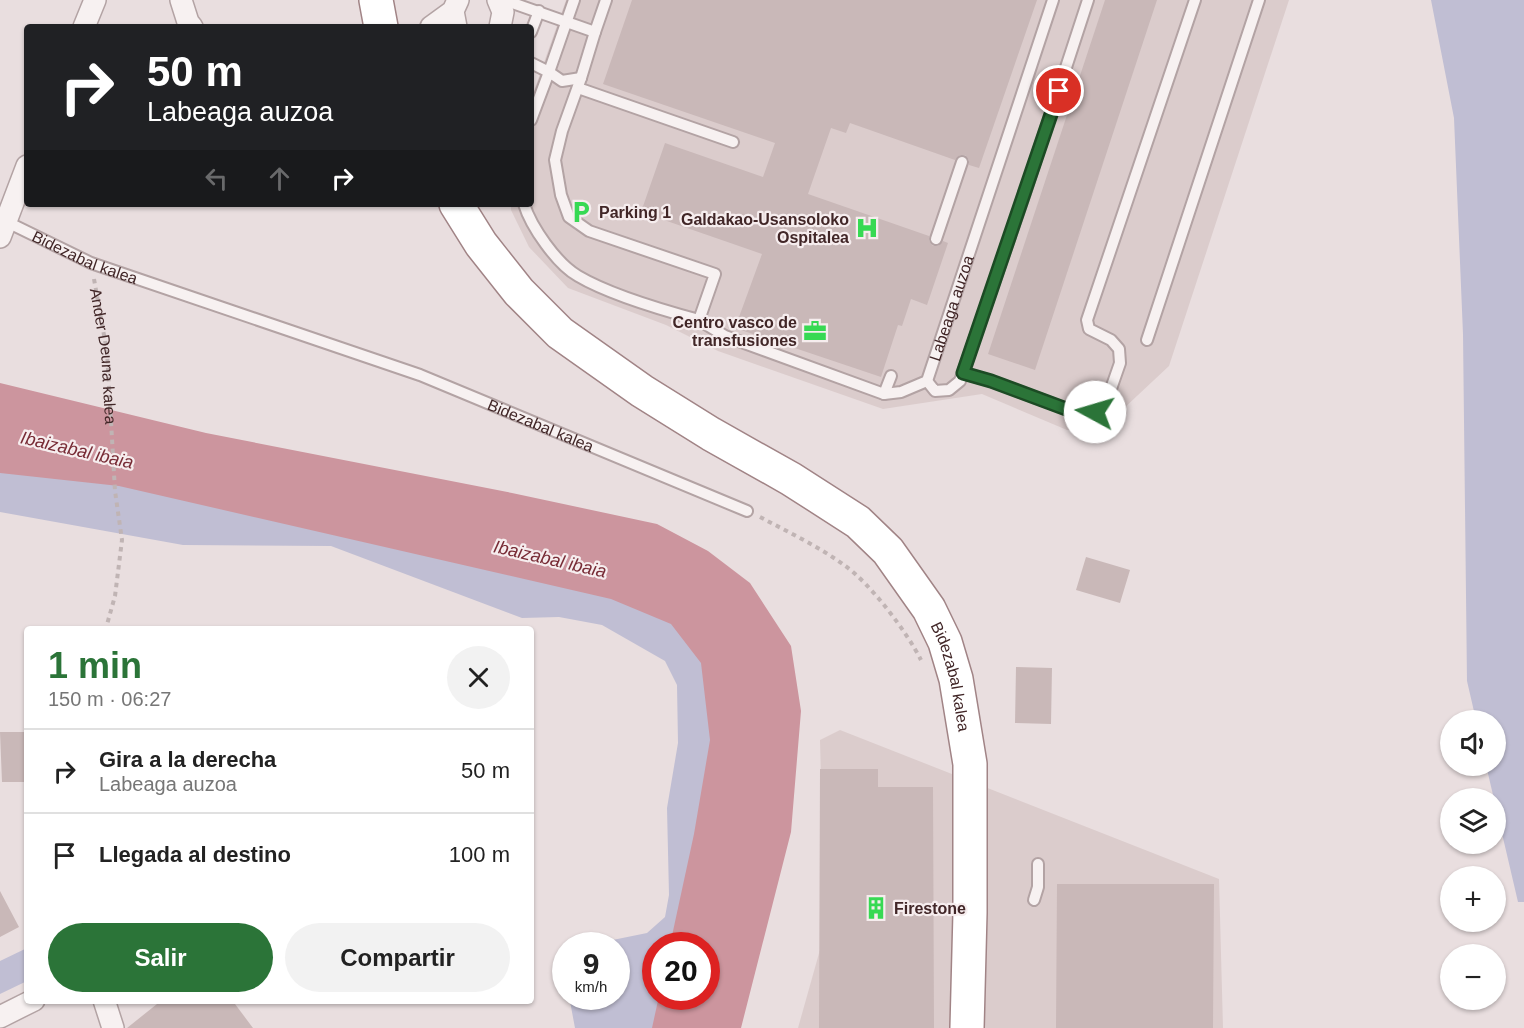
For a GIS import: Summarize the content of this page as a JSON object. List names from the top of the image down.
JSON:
{
  "streets": {
    "highway": ["Bidezabal kalea"],
    "lane": ["Labeaga auzoa"],
    "path": ["Ander Deuna kalea"]
  },
  "crossings": [
    ["Bidezabal kalea", "Ander Deuna kalea"]
  ],
  "water": ["Ibaizabal ibaia"],
  "places": {
    "parking": ["Parking 1"],
    "hospital": ["Galdakao-Usansoloko Ospitalea"],
    "office": ["Centro vasco de transfusiones"],
    "building": ["Firestone"]
  },
  "page": {
    "turn": ["50 m", "Labeaga auzoa"],
    "heading": ["1 min", "150 m · 06:27"],
    "map_buttons": ["+", "−"],
    "list": [
      {
        "name": "Gira a la derecha",
        "note": "Labeaga auzoa",
        "value": "50 m"
      },
      {
        "name": "Llegada al destino",
        "value": "100 m"
      }
    ],
    "buttons": ["Salir", "Compartir"],
    "speed": "9 km/h",
    "limit": "20"
  }
}
